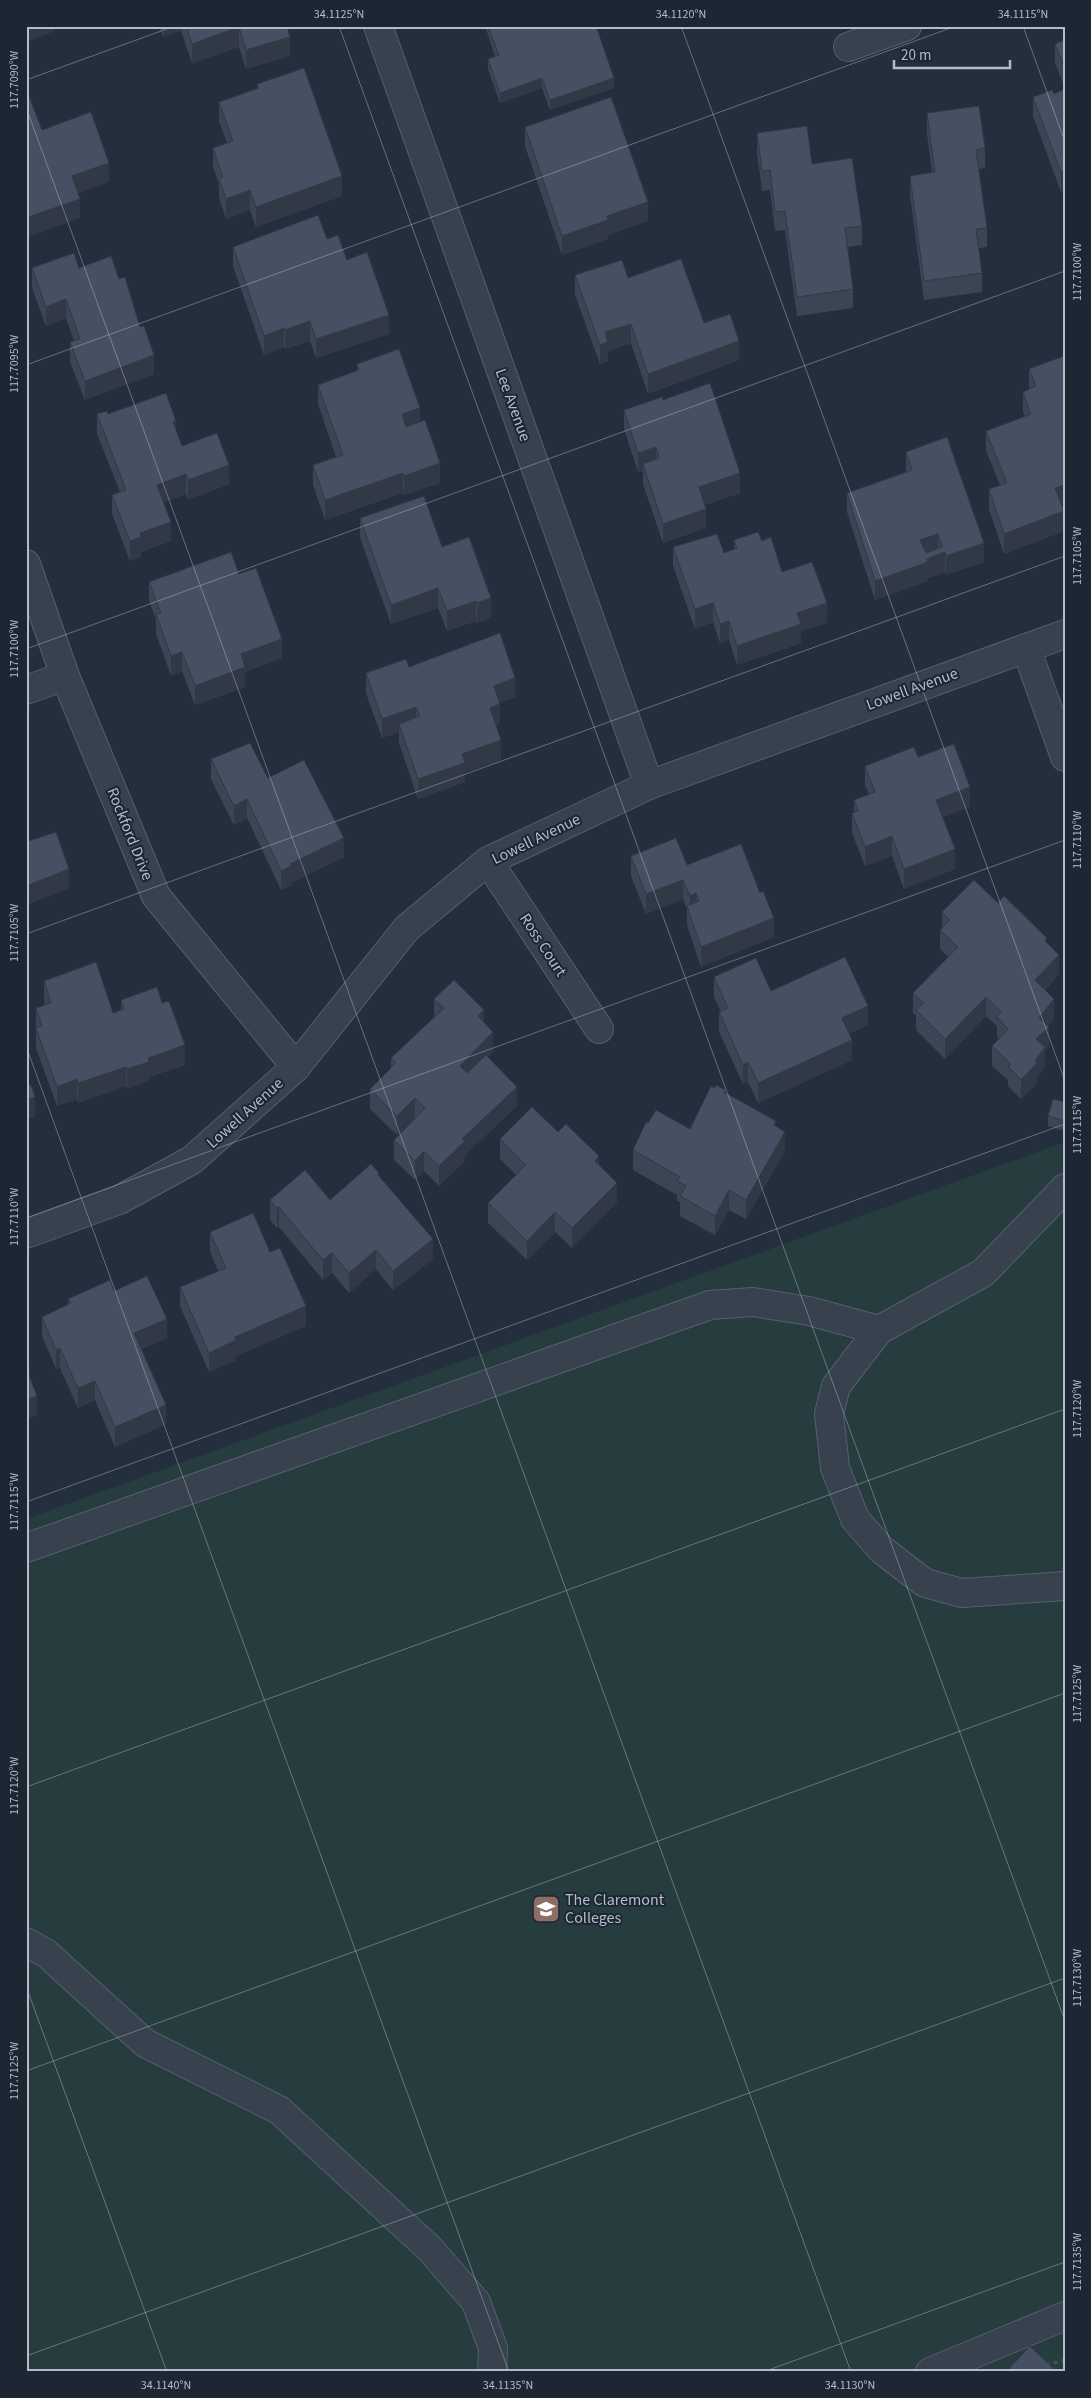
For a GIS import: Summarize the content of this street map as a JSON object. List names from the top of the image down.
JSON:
{
  "streets": {
    "street": [
      "Lee Avenue",
      "Lowell Avenue",
      "Rockford Drive",
      "Ross Court"
    ]
  },
  "crossings": [
    ["Lee Avenue", "Lowell Avenue"],
    ["Lowell Avenue", "Rockford Drive"],
    ["Lowell Avenue", "Ross Court"]
  ],
  "places": {
    "school or university": ["The Claremont Colleges"]
  },
  "scale_bar": "20 m",
  "coordinates": [
    "34.1125°N",
    "34.1120°N",
    "34.1115°N",
    "117.7090°W",
    "117.7100°W",
    "117.7095°W",
    "117.7105°W",
    "117.7110°W",
    "117.7115°W",
    "117.7120°W",
    "117.7125°W",
    "117.7130°W",
    "117.7135°W",
    "34.1140°N",
    "34.1135°N",
    "34.1130°N"
  ]
}
